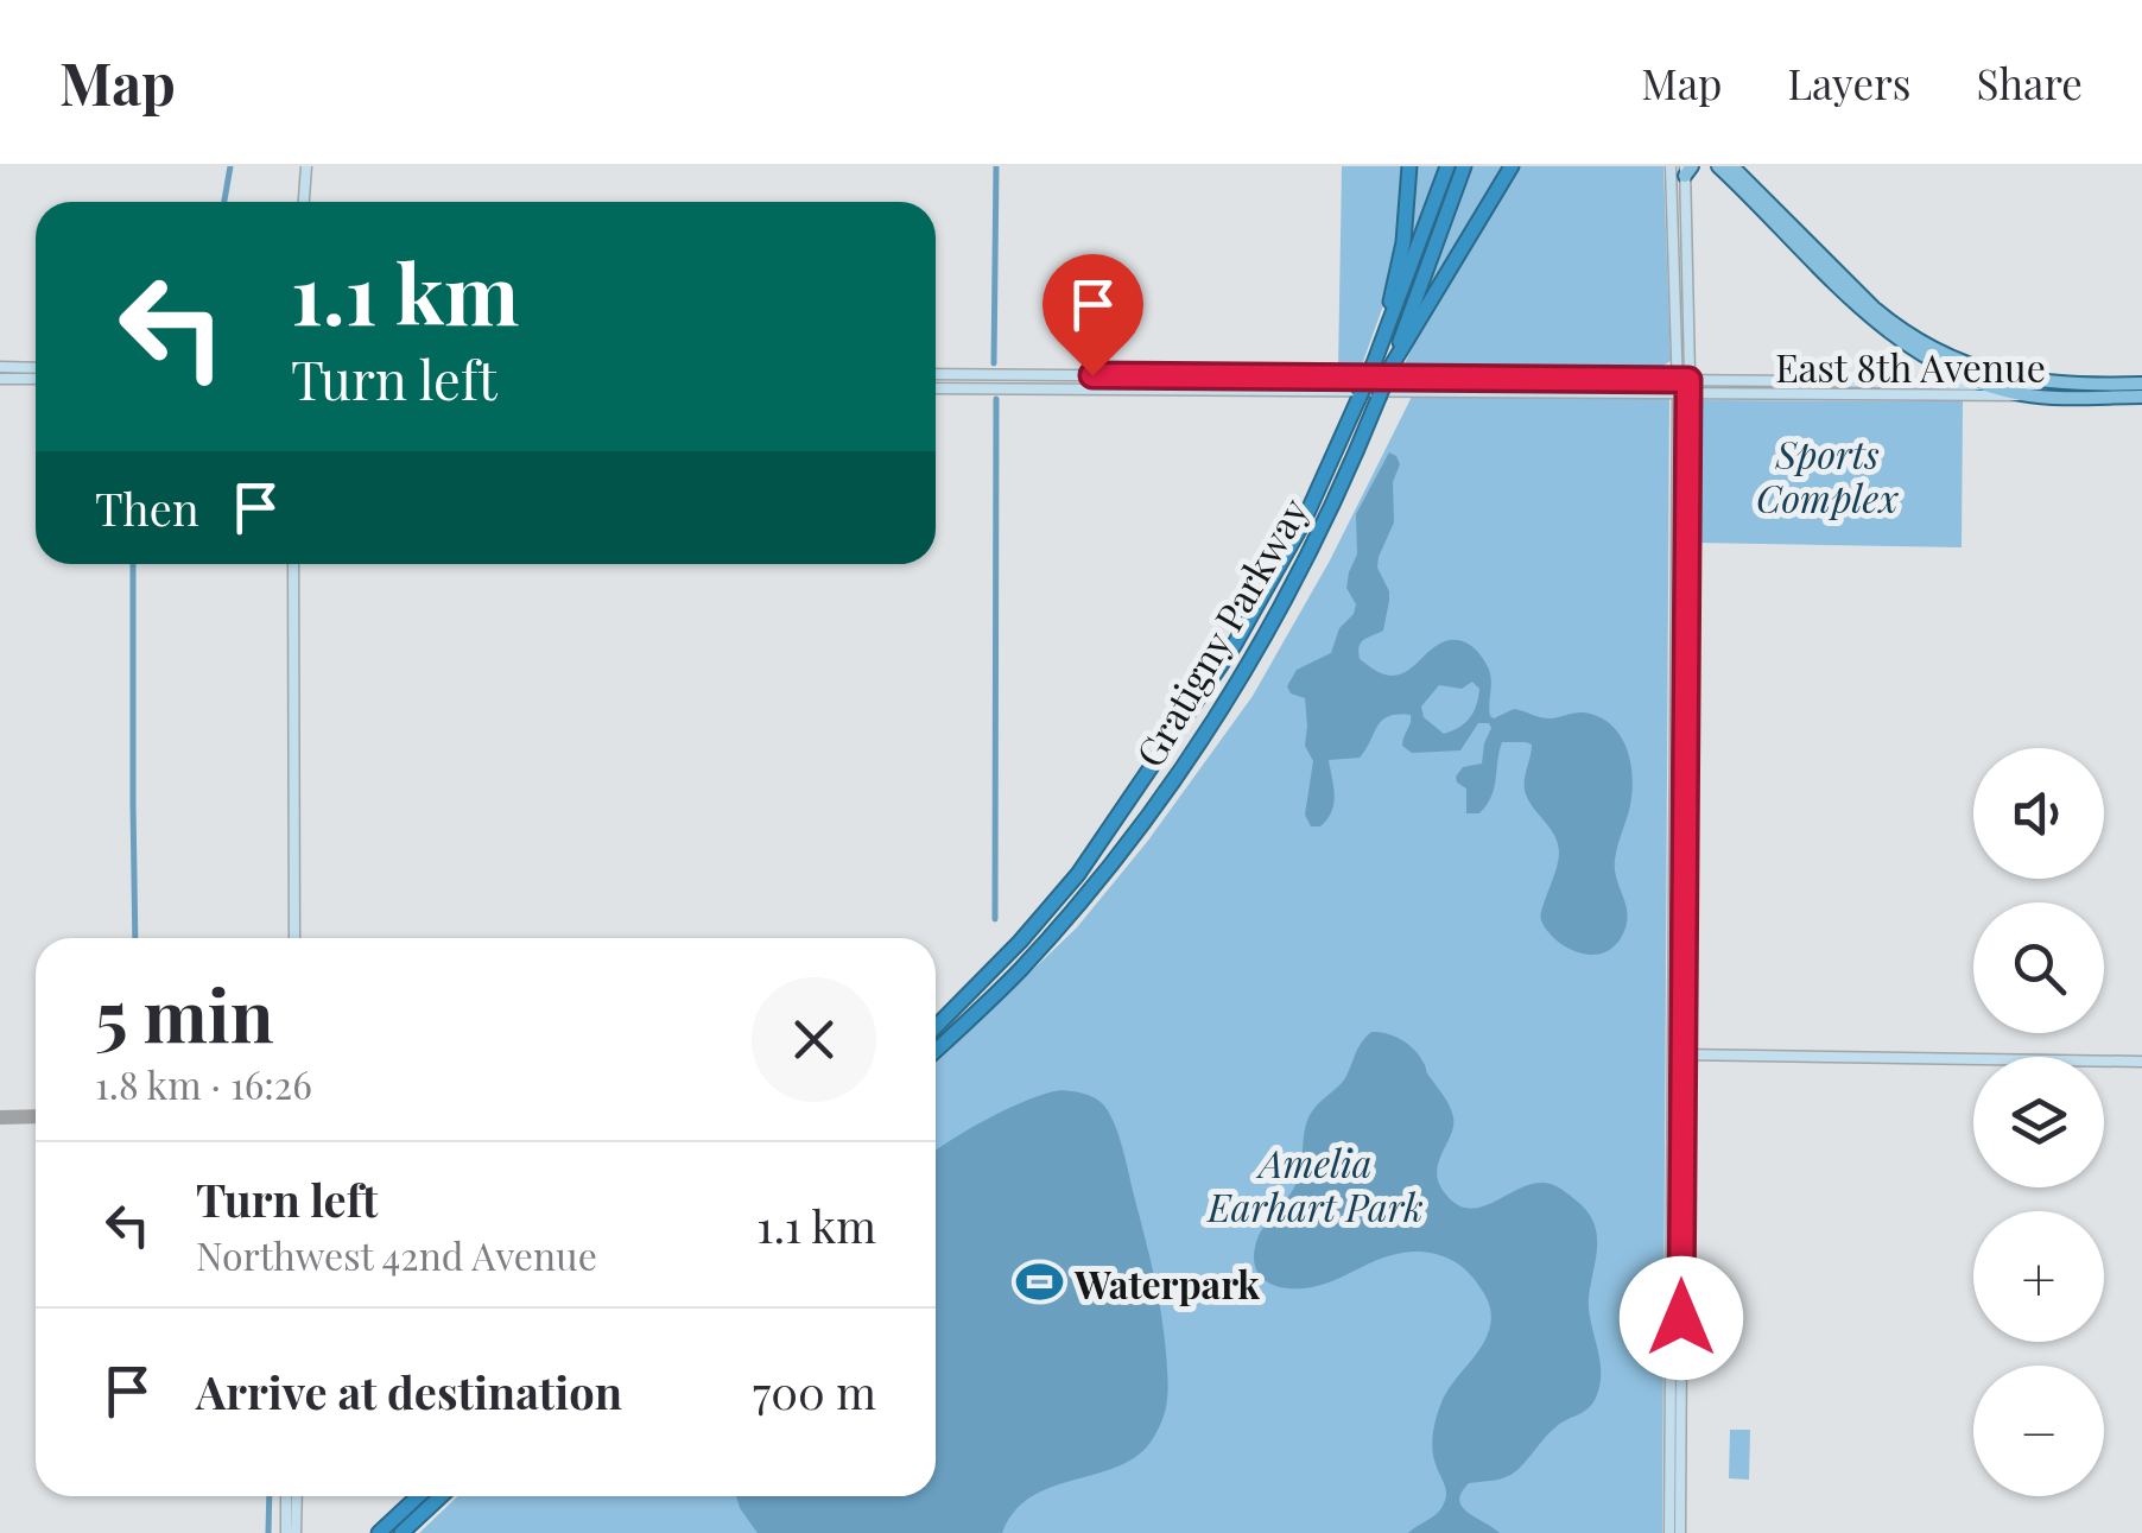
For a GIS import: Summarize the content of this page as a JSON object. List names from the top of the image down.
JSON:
{
  "streets": {
    "highway": ["Gratigny Parkway"],
    "main road": ["East 8th Avenue"]
  },
  "parks": ["Sports Complex", "Amelia Earhart Park"],
  "places": {
    "sports": ["Waterpark"]
  },
  "page": {
    "header": "Map",
    "nav": ["Map", "Layers", "Share"],
    "turn": ["1.1 km", "Turn left"],
    "then": "Then",
    "map_buttons": ["+", "−"],
    "heading": ["5 min", "1.8 km · 16:26"],
    "list": [
      {
        "name": "Turn left",
        "note": "Northwest 42nd Avenue",
        "value": "1.1 km"
      },
      {
        "name": "Arrive at destination",
        "value": "700 m"
      }
    ]
  }
}
